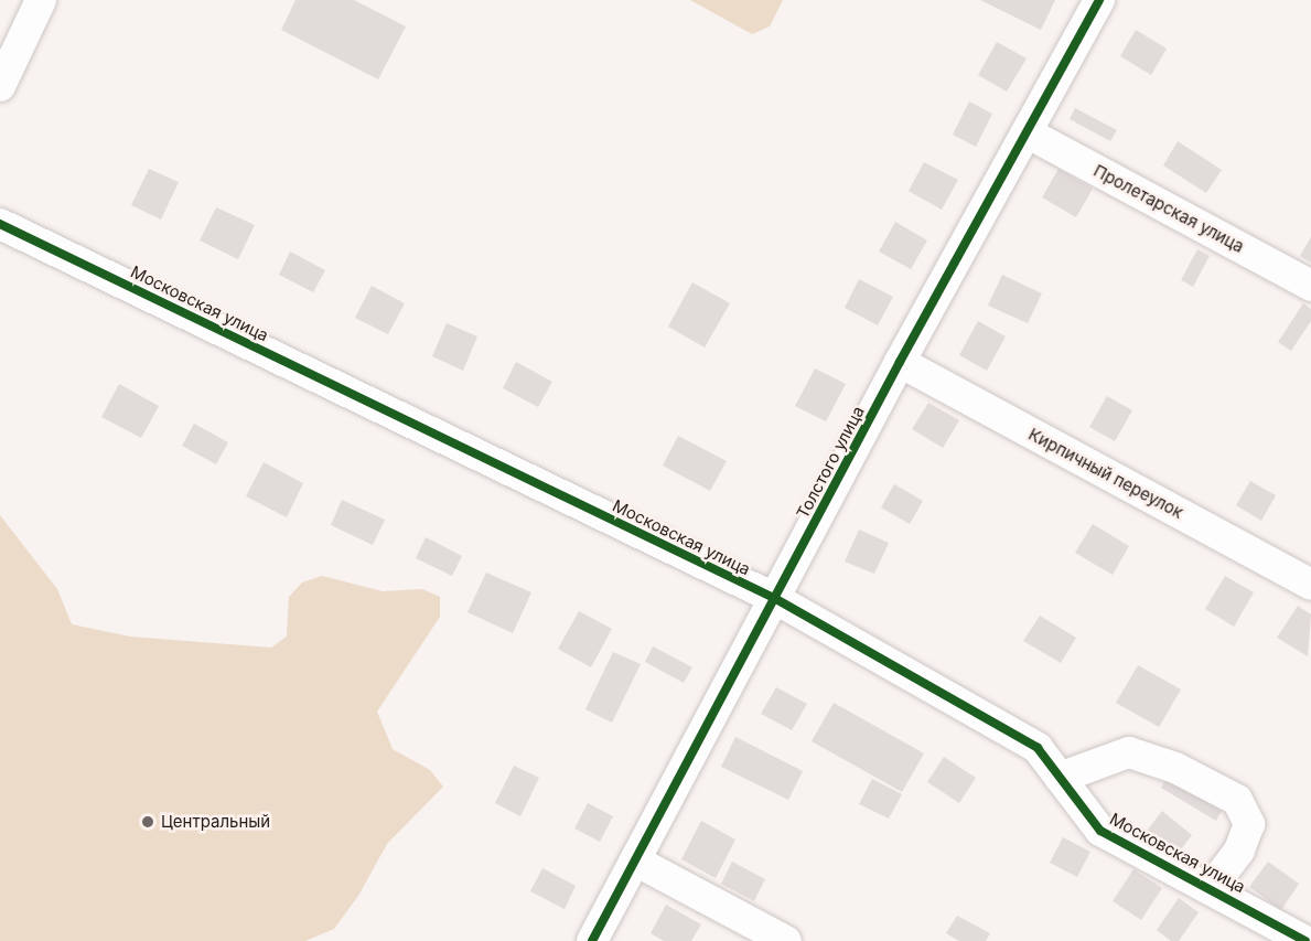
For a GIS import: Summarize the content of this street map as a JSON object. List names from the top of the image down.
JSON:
{
  "streets": {
    "street": [
      "Пролетарская улица",
      "Московская улица",
      "Толстого улица",
      "Кирпичный переулок"
    ]
  },
  "crossings": [
    ["Пролетарская улица", "Толстого улица"],
    ["Московская улица", "Толстого улица"],
    ["Толстого улица", "Кирпичный переулок"]
  ],
  "places": ["Центральный"]
}
